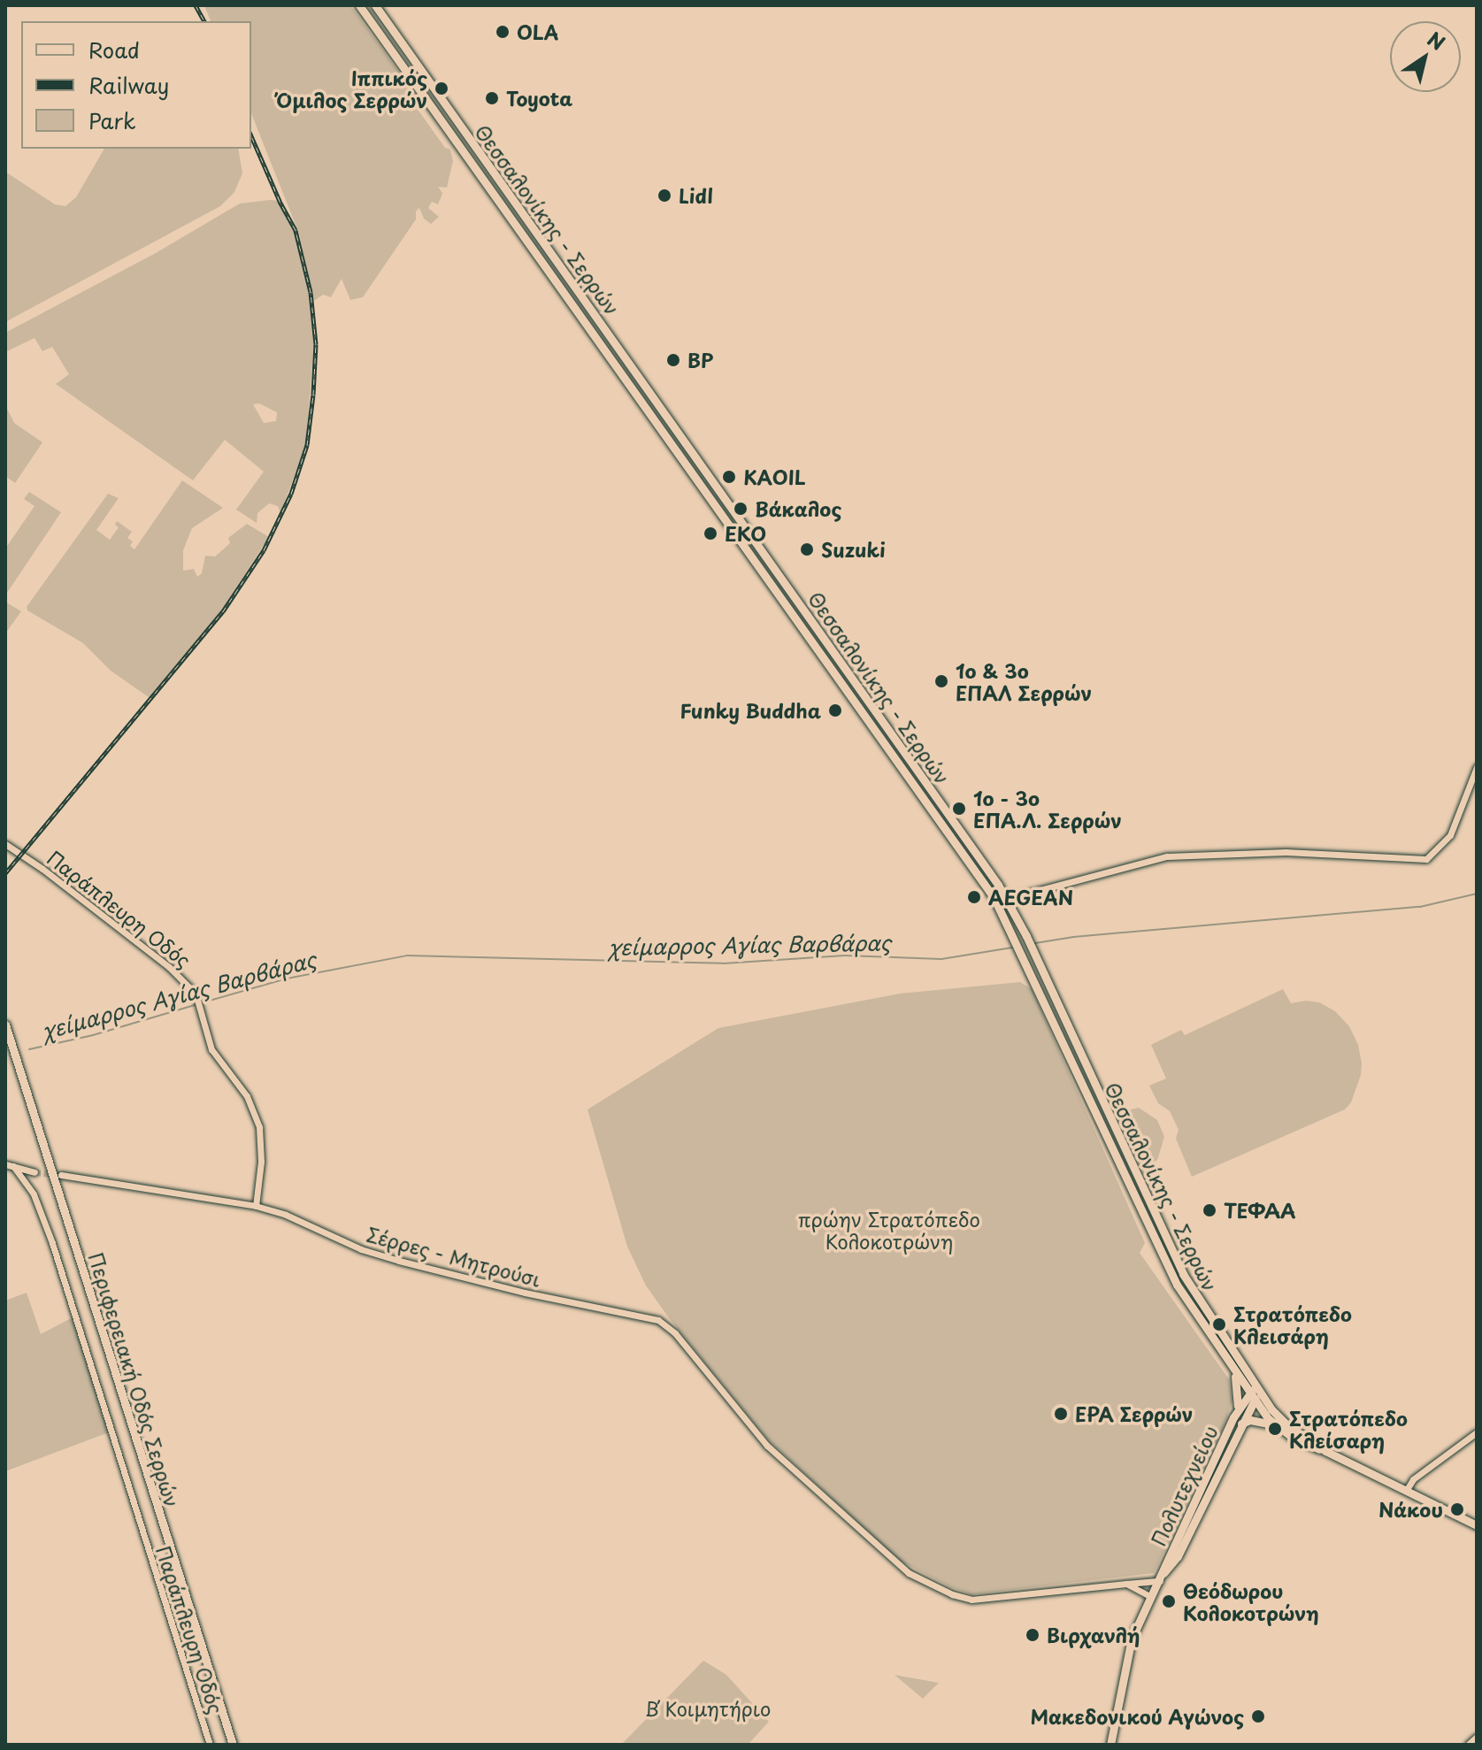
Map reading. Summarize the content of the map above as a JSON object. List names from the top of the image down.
{
  "streets": {
    "main road": ["Θεσσαλονίκης - Σερρών", "Περιφερειακή Οδός Σερρών", "Πολυτεχνείου"],
    "street": ["Παράπλευρη Οδός", "Σέρρες - Μητρούσι"]
  },
  "crossings": [
    ["Θεσσαλονίκης - Σερρών", "Πολυτεχνείου"],
    ["Παράπλευρη Οδός", "Σέρρες - Μητρούσι"],
    ["Σέρρες - Μητρούσι", "Πολυτεχνείου"]
  ],
  "water": ["χείμαρρος Αγίας Βαρβάρας"],
  "parks": ["πρώην Στρατόπεδο Κολοκοτρώνη", "Β΄ Κοιμητήριο"],
  "places": [
    "OLA",
    "Ιππικός Όμιλος Σερρών",
    "Toyota",
    "Lidl",
    "BP",
    "KAOIL",
    "Βάκαλος",
    "EKO",
    "Suzuki",
    "1ο & 3ο ΕΠΑΛ Σερρών",
    "Funky Buddha",
    "1ο - 3ο ΕΠΑ.Λ. Σερρών",
    "AEGEAN",
    "ΤΕΦΑΑ",
    "Στρατόπεδο Κλεισάρη",
    "ΕΡΑ Σερρών",
    "Στρατόπεδο Κλείσαρη",
    "Νάκου",
    "Θεόδωρου Κολοκοτρώνη",
    "Βιρχανλή",
    "Μακεδονικού Αγώνος"
  ],
  "legend": ["Road", "Railway", "Park"],
  "north": "top right"
}
